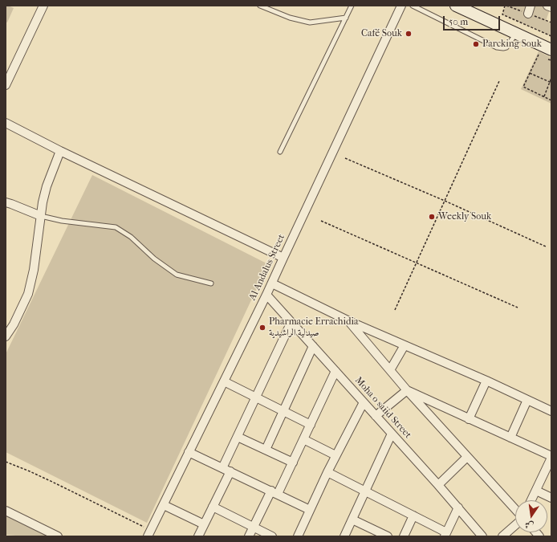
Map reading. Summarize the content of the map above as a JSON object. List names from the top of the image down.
{
  "streets": {
    "street": ["Al Andalus Street", "Moha o saiid Street"]
  },
  "crossings": [
    ["Al Andalus Street", "Moha o saiid Street"]
  ],
  "places": [
    "Café Souk",
    "Parcking Souk",
    "Weekly Souk",
    "Pharmacie Errachidia صيدلية الراشيدية"
  ],
  "scale_bar": "50 m",
  "north": "bottom"
}
